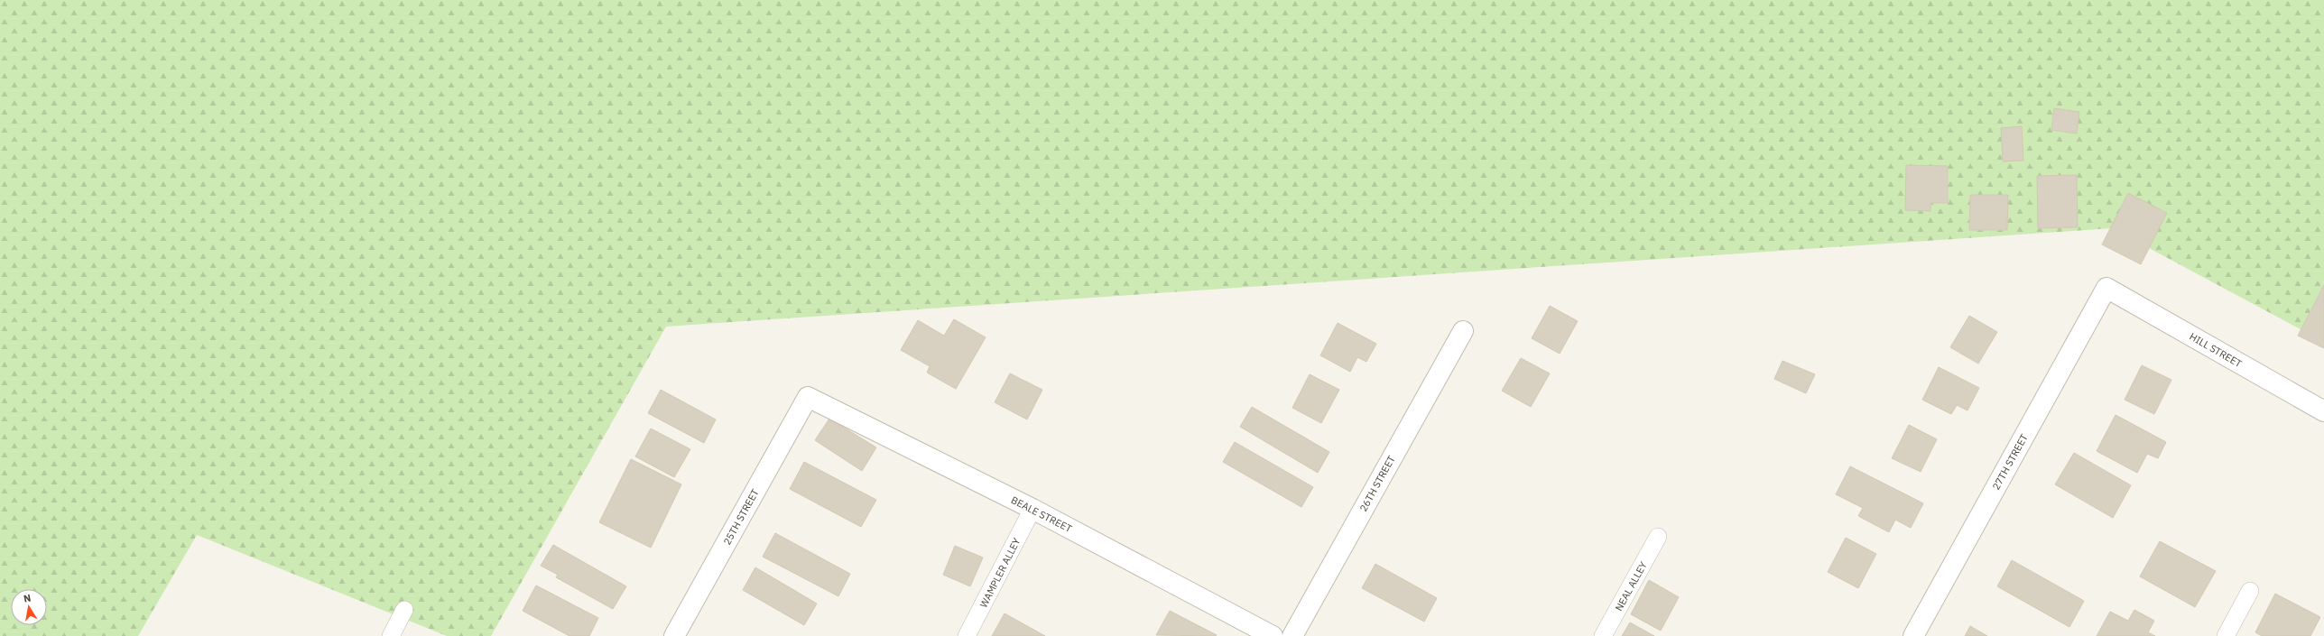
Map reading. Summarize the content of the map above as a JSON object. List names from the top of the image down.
{
  "streets": {
    "street": [
      "HILL STREET",
      "27TH STREET",
      "26TH STREET",
      "BEALE STREET",
      "25TH STREET"
    ],
    "lane": ["WAMPLER ALLEY", "NEAL ALLEY"]
  },
  "crossings": [
    ["HILL STREET", "27TH STREET"],
    ["BEALE STREET", "25TH STREET"],
    ["BEALE STREET", "WAMPLER ALLEY"]
  ],
  "north": "top"
}
